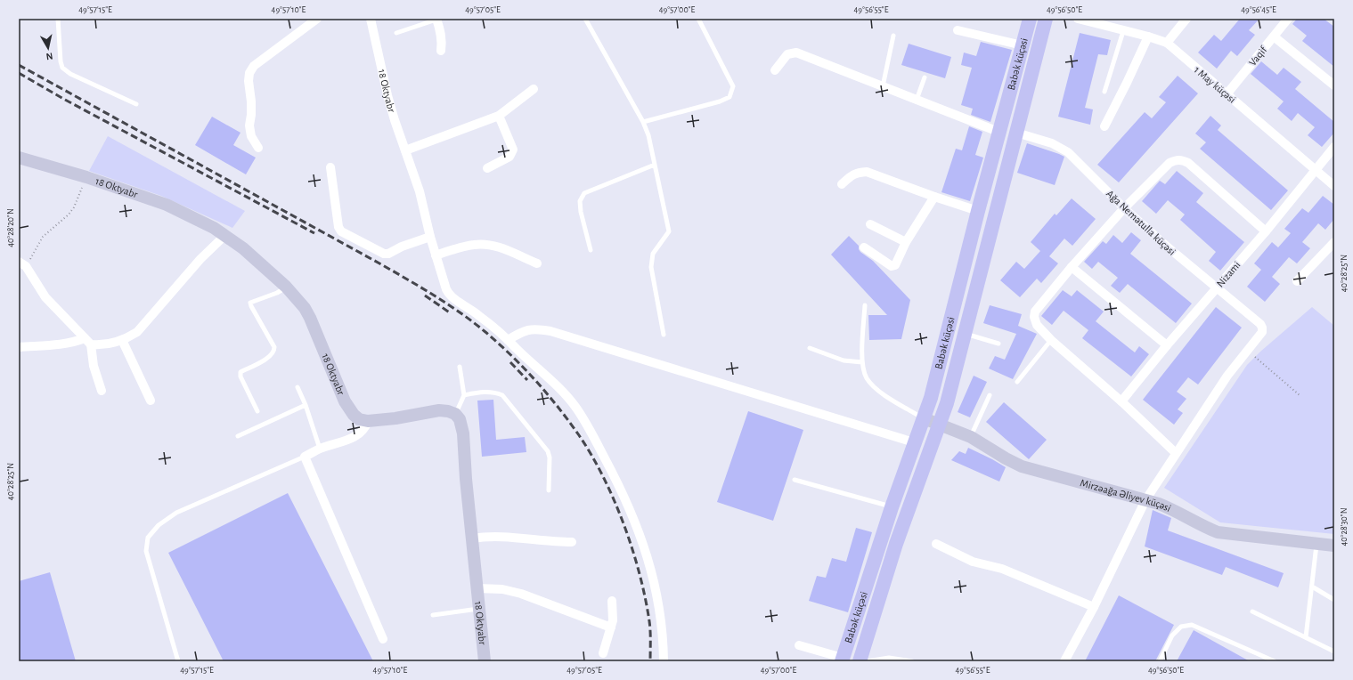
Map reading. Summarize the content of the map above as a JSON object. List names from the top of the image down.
{
  "streets": {
    "main road": ["Babək küçəsi"],
    "street": [
      "Vaqif",
      "1 May küçəsi",
      "18 Oktyabr",
      "Ağa Nemətulla küçəsi",
      "Nizami",
      "Mirzəağa Əliyev küçəsi"
    ]
  },
  "crossings": [
    ["Vaqif", "1 May küçəsi"],
    ["Babək küçəsi", "Ağa Nemətulla küçəsi"],
    ["Babək küçəsi", "Mirzəağa Əliyev küçəsi"],
    ["1 May küçəsi", "Nizami"],
    ["Ağa Nemətulla küçəsi", "Nizami"]
  ],
  "north": "bottom",
  "coordinates": [
    "49°57'15\"E",
    "49°57'10\"E",
    "49°57'05\"E",
    "49°57'00\"E",
    "49°56'55\"E",
    "49°56'50\"E",
    "49°56'45\"E",
    "40°28'20\"N",
    "40°28'25\"N",
    "40°28'30\"N"
  ]
}
